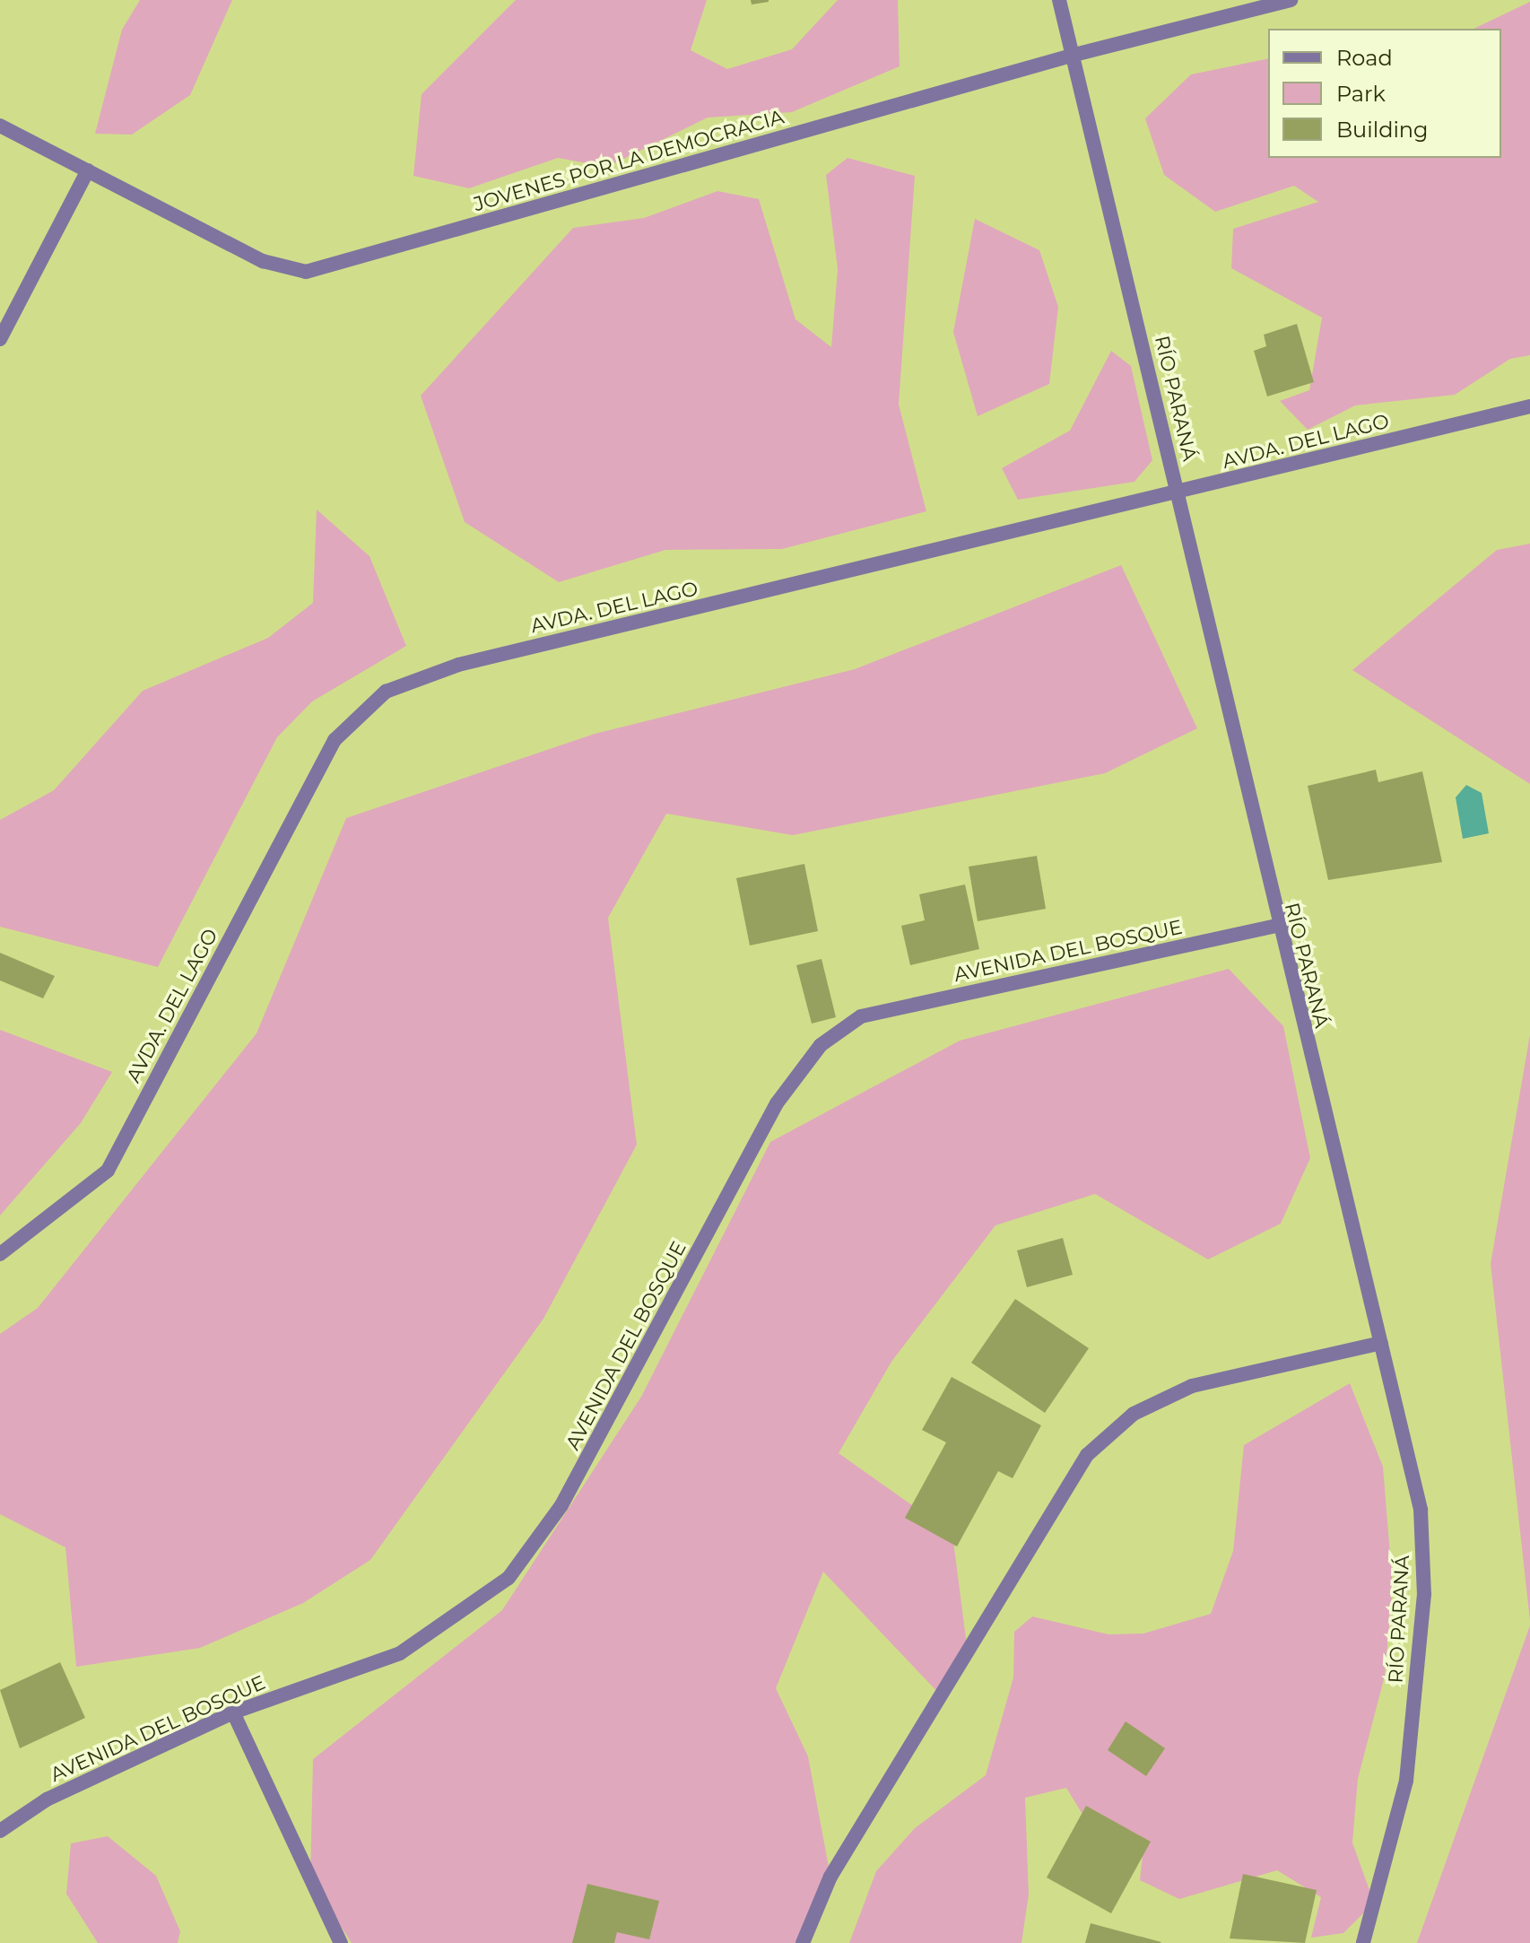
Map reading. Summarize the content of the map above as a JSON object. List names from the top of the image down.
{
  "streets": {
    "street": [
      "JOVENES POR LA DEMOCRACIA",
      "RÍO PARANÁ",
      "AVDA. DEL LAGO",
      "AVENIDA DEL BOSQUE"
    ]
  },
  "crossings": [
    ["JOVENES POR LA DEMOCRACIA", "RÍO PARANÁ"],
    ["RÍO PARANÁ", "AVDA. DEL LAGO"],
    ["RÍO PARANÁ", "AVENIDA DEL BOSQUE"]
  ],
  "legend": ["Road", "Park", "Building"]
}
